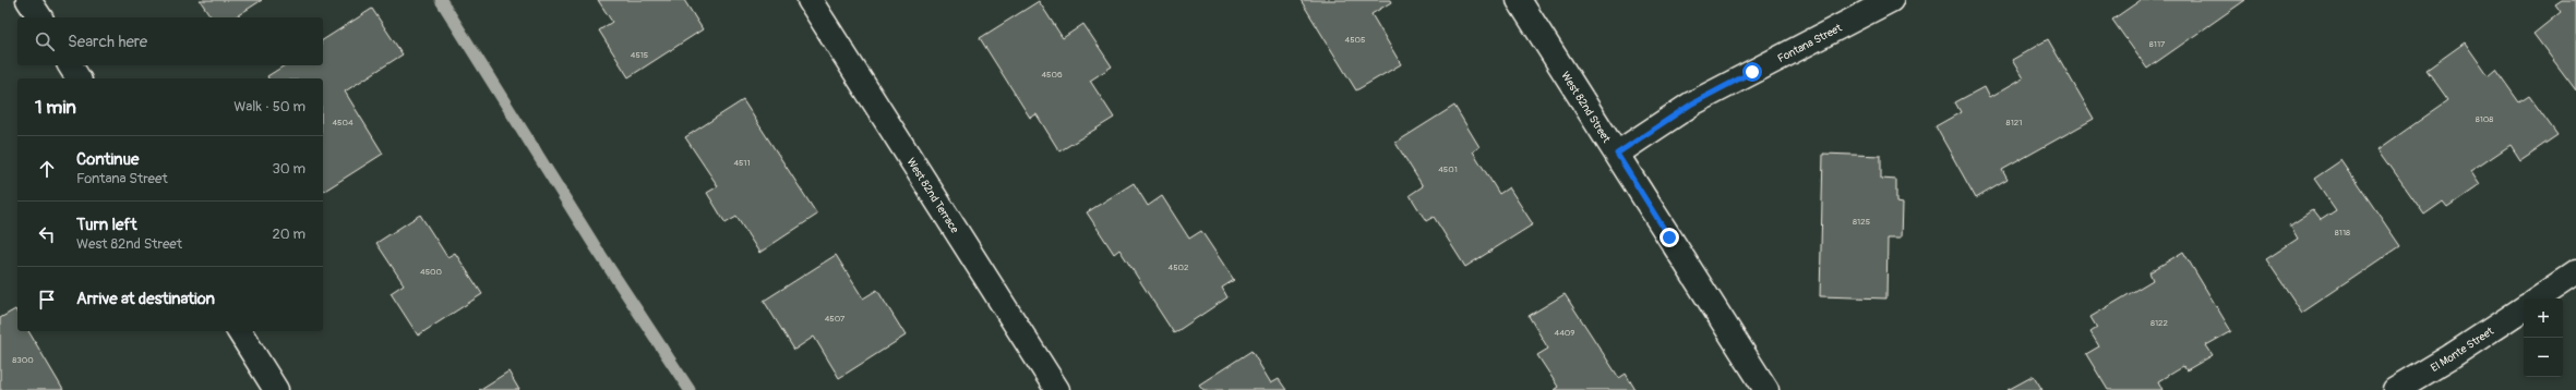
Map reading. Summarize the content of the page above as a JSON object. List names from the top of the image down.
{
  "streets": {
    "street": [
      "Fontana Street",
      "West 82nd Street",
      "West 82nd Terrace",
      "El Monte Street"
    ]
  },
  "crossings": [
    ["Fontana Street", "West 82nd Street"]
  ],
  "house_numbers": [
    "4505",
    "8117",
    "4515",
    "4506",
    "8108",
    "4504",
    "8121",
    "4511",
    "4501",
    "8125",
    "8118",
    "4502",
    "4500",
    "4507",
    "8122",
    "4409",
    "8300"
  ],
  "page": {
    "search": "Search here",
    "heading": ["1 min", "Walk · 50 m"],
    "list": [
      ["Continue", "Fontana Street", "30 m"],
      ["Turn left", "West 82nd Street", "20 m"],
      "Arrive at destination"
    ],
    "map_buttons": ["+", "−"]
  }
}
